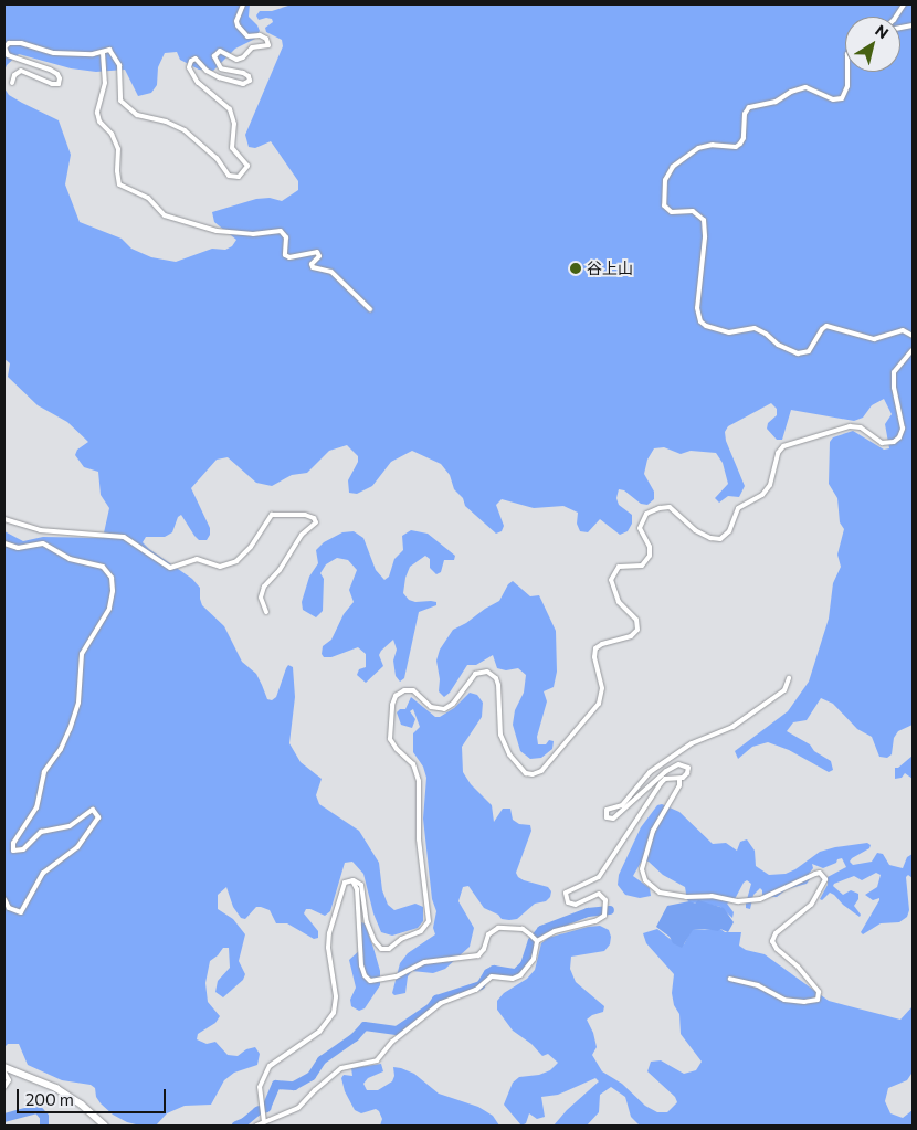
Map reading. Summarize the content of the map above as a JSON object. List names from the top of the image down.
{
  "places": ["谷上山"],
  "scale_bar": "200 m",
  "north": "top right"
}
